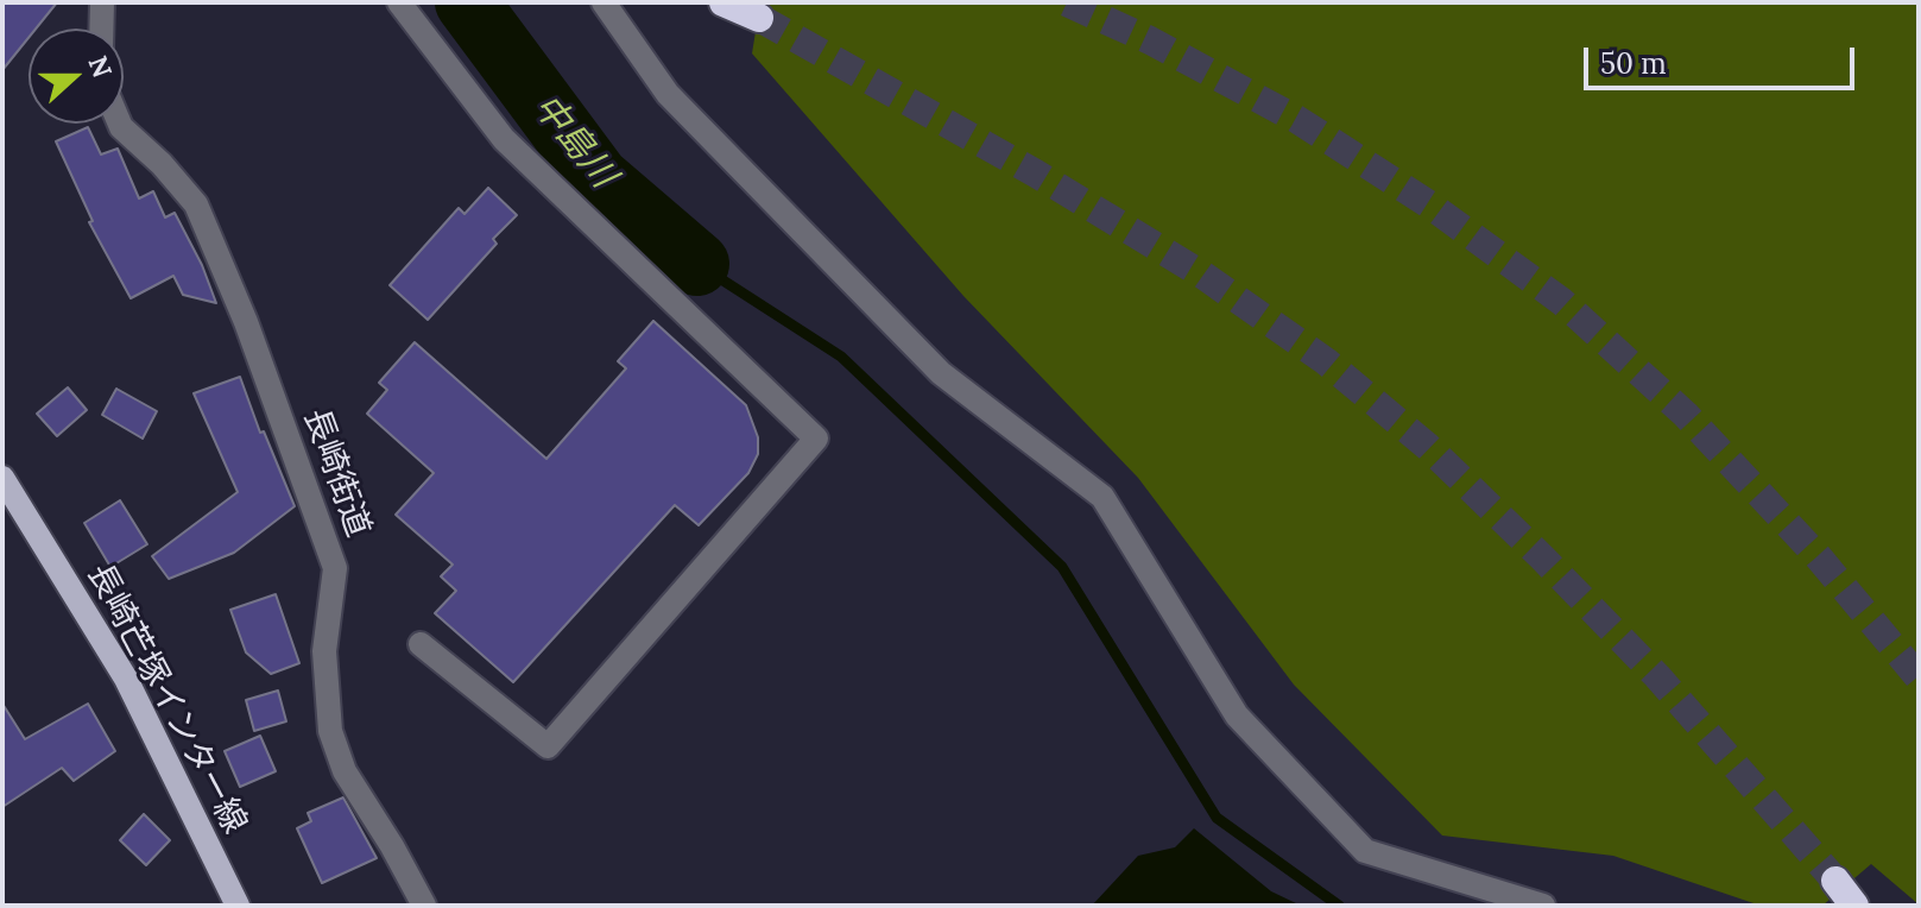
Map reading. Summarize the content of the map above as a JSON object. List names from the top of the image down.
{
  "streets": {
    "main road": ["長崎芒塚インター線"],
    "street": ["長崎街道"]
  },
  "water": ["中島川"],
  "scale_bar": "50 m",
  "north": "right"
}
